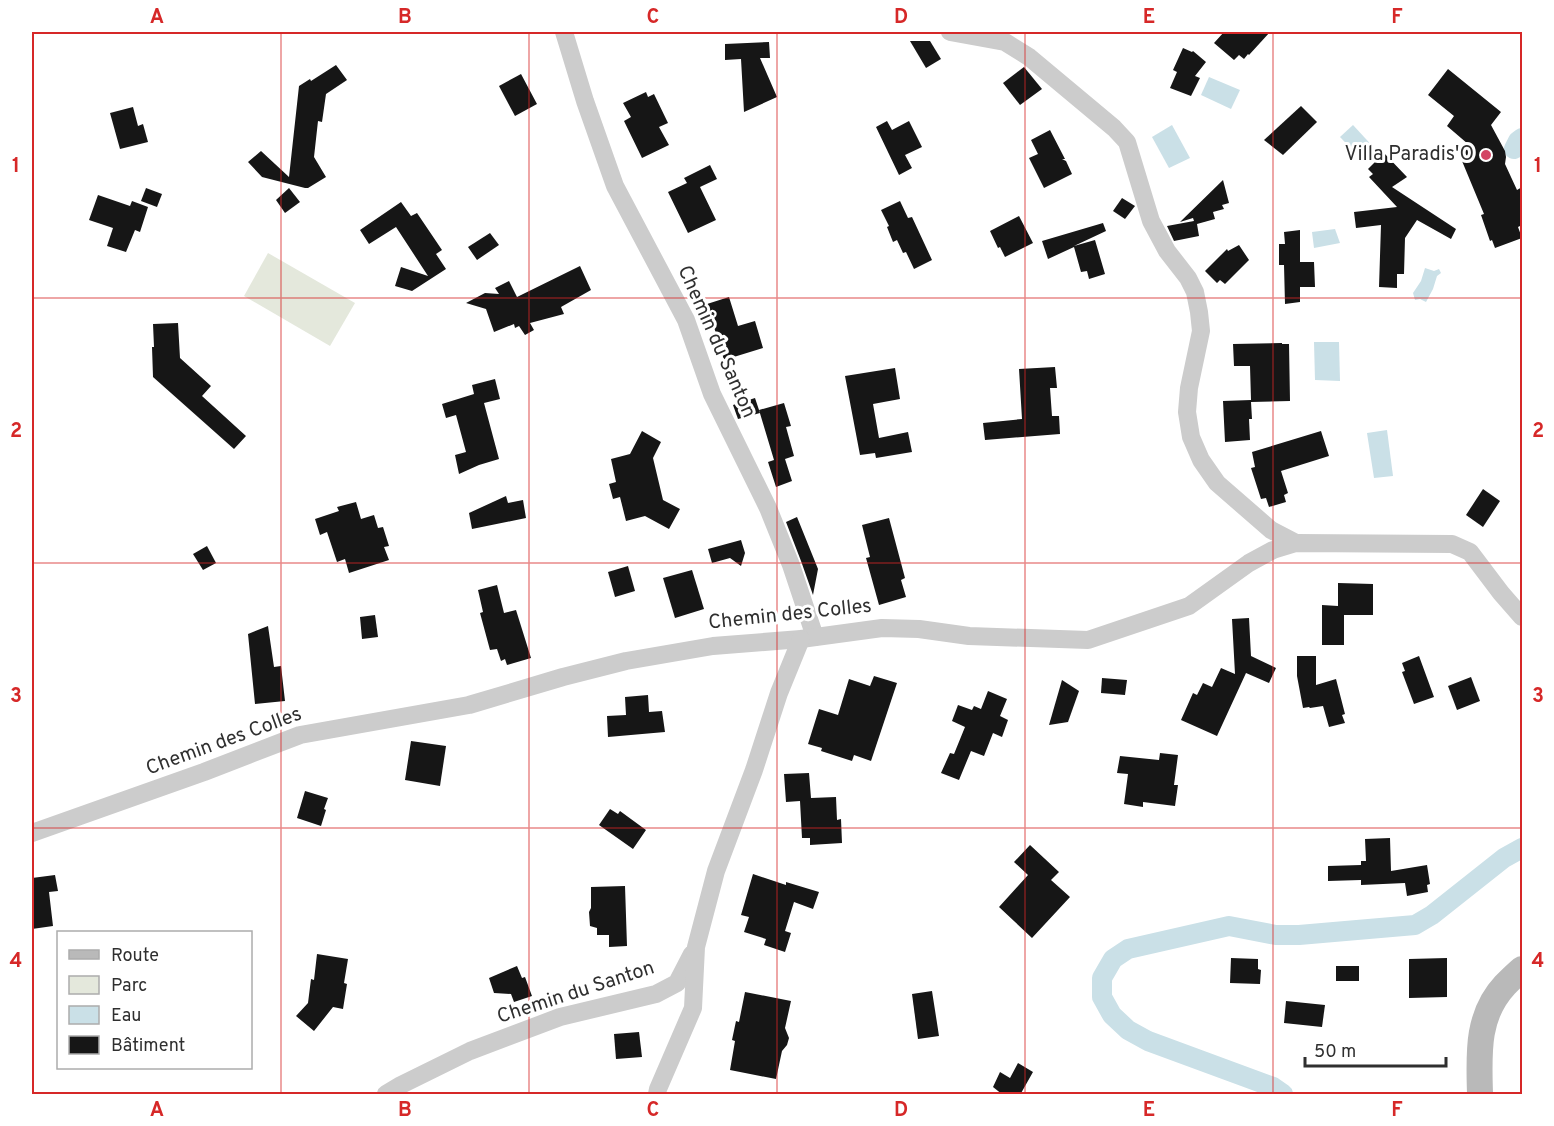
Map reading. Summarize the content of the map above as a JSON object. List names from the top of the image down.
{
  "streets": {
    "street": ["Chemin du Santon", "Chemin des Colles"]
  },
  "crossings": [
    ["Chemin du Santon", "Chemin des Colles"]
  ],
  "places": ["Villa Paradis'O"],
  "legend": [
    "Route",
    "Parc",
    "Eau",
    "Bâtiment"
  ],
  "scale_bar": "50 m",
  "grid": {
    "columns": [
      "A",
      "B",
      "C",
      "D",
      "E",
      "F"
    ],
    "rows": [
      "1",
      "2",
      "3",
      "4"
    ]
  }
}
